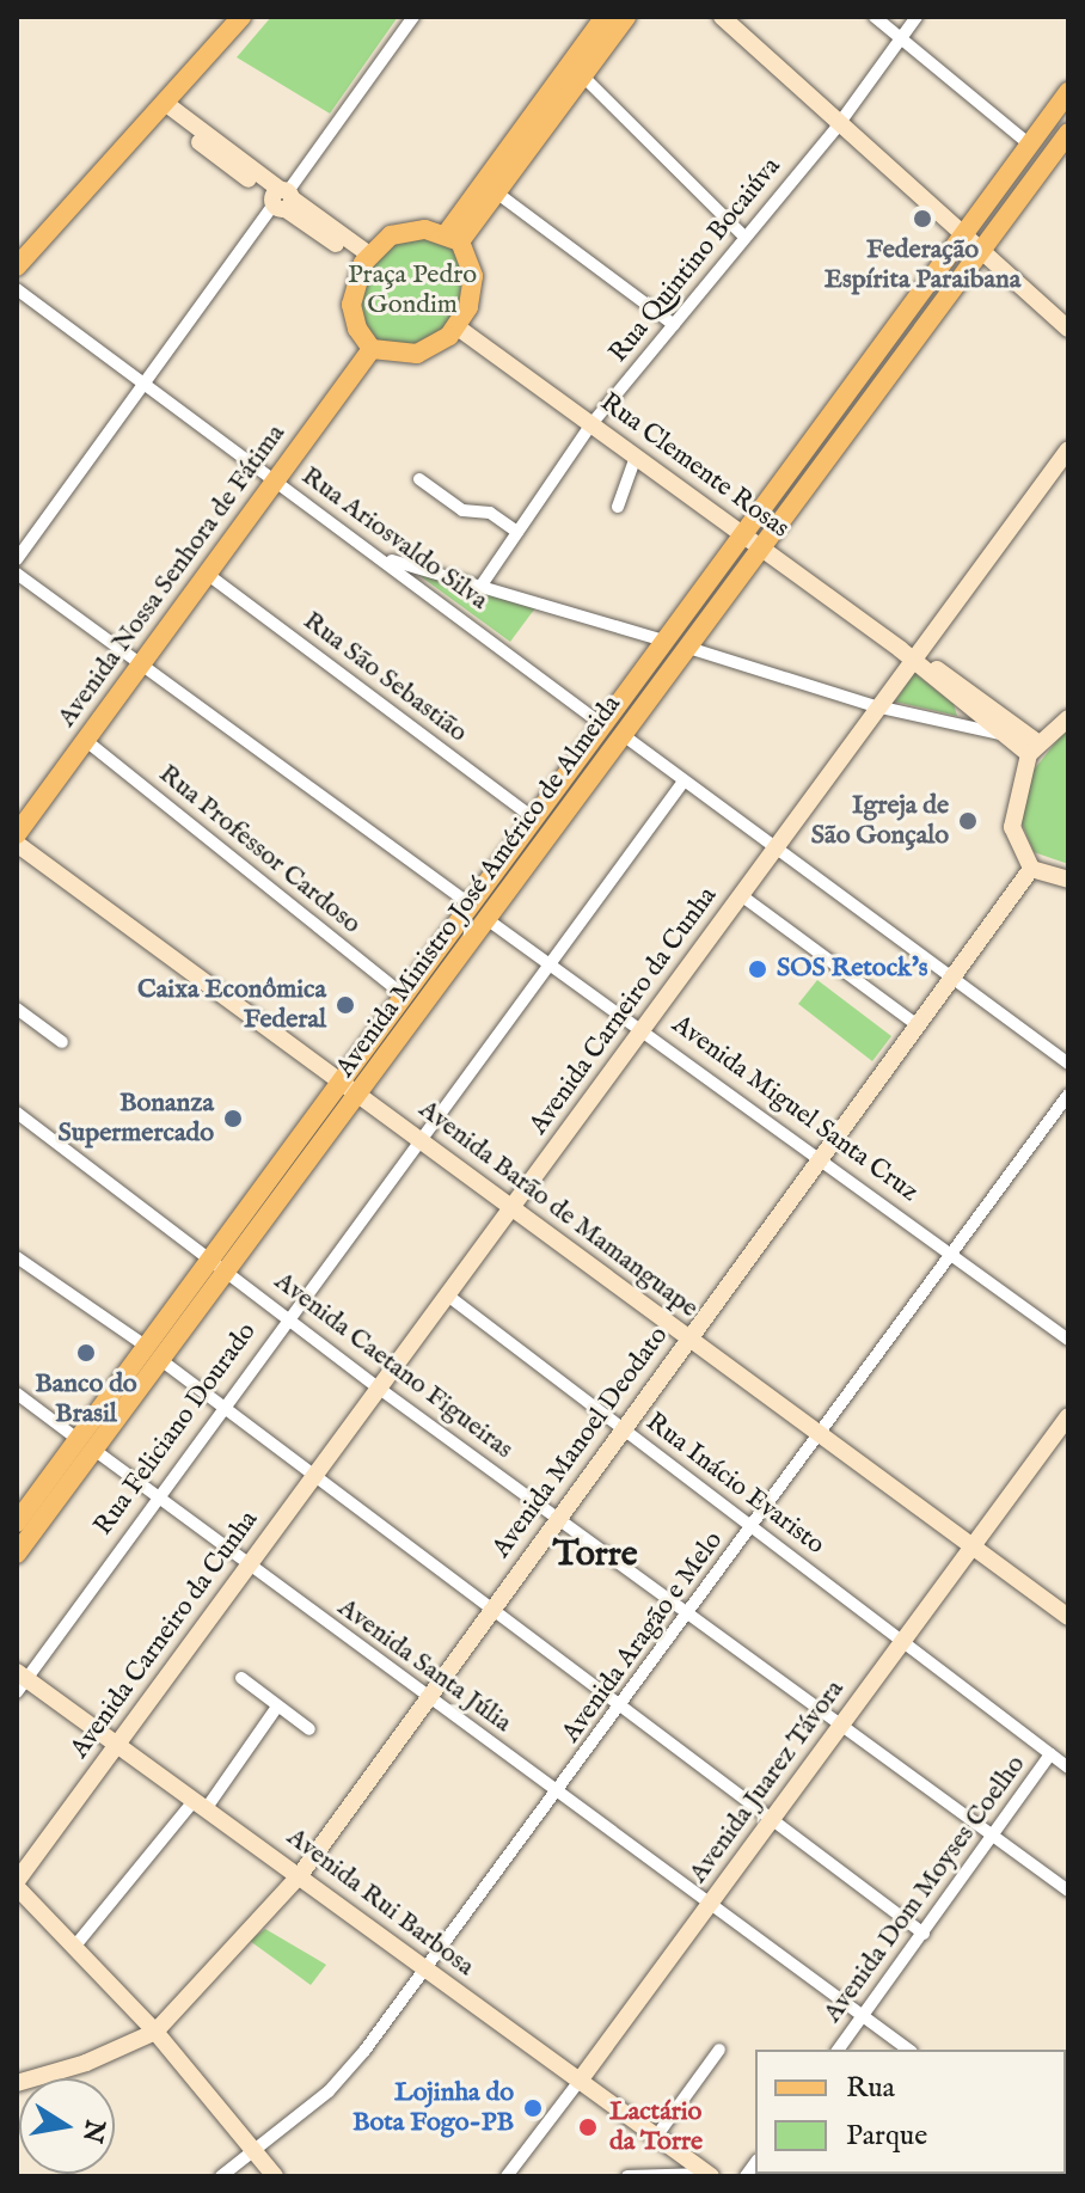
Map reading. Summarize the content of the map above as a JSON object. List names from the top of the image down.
{
  "streets": {
    "main road": ["Avenida Nossa Senhora de Fátima", "Avenida Ministro José Américo de Almeida"],
    "street": [
      "Rua Quintino Bocaiúva",
      "Rua Clemente Rosas",
      "Rua Ariosvaldo Silva",
      "Rua São Sebastião",
      "Rua Professor Cardoso",
      "Avenida Carneiro da Cunha",
      "Avenida Miguel Santa Cruz",
      "Avenida Barão de Mamanguape",
      "Avenida Caetano Figueiras",
      "Rua Feliciano Dourado",
      "Avenida Manoel Deodato",
      "Rua Inácio Evaristo",
      "Avenida Aragão e Melo",
      "Avenida Santa Júlia",
      "Avenida Juarez Távora",
      "Avenida Dom Moyses Coelho",
      "Avenida Rui Barbosa"
    ]
  },
  "crossings": [
    ["Rua Quintino Bocaiúva", "Rua Clemente Rosas"],
    ["Rua Clemente Rosas", "Avenida Nossa Senhora de Fátima"],
    ["Rua Clemente Rosas", "Avenida Ministro José Américo de Almeida"],
    ["Rua Clemente Rosas", "Avenida Carneiro da Cunha"],
    ["Rua Ariosvaldo Silva", "Avenida Nossa Senhora de Fátima"],
    ["Rua Ariosvaldo Silva", "Avenida Ministro José Américo de Almeida"],
    ["Rua Ariosvaldo Silva", "Avenida Carneiro da Cunha"],
    ["Rua Ariosvaldo Silva", "Rua Feliciano Dourado"],
    ["Rua Ariosvaldo Silva", "Avenida Manoel Deodato"],
    ["Avenida Nossa Senhora de Fátima", "Rua São Sebastião"],
    ["Avenida Nossa Senhora de Fátima", "Rua Professor Cardoso"],
    ["Rua São Sebastião", "Avenida Ministro José Américo de Almeida"],
    ["Rua Professor Cardoso", "Avenida Ministro José Américo de Almeida"],
    ["Avenida Ministro José Américo de Almeida", "Avenida Miguel Santa Cruz"],
    ["Avenida Ministro José Américo de Almeida", "Avenida Barão de Mamanguape"],
    ["Avenida Ministro José Américo de Almeida", "Avenida Caetano Figueiras"],
    ["Avenida Ministro José Américo de Almeida", "Avenida Santa Júlia"],
    ["Avenida Carneiro da Cunha", "Avenida Miguel Santa Cruz"],
    ["Avenida Carneiro da Cunha", "Avenida Barão de Mamanguape"],
    ["Avenida Carneiro da Cunha", "Avenida Caetano Figueiras"],
    ["Avenida Carneiro da Cunha", "Rua Inácio Evaristo"],
    ["Avenida Carneiro da Cunha", "Avenida Santa Júlia"],
    ["Avenida Carneiro da Cunha", "Avenida Rui Barbosa"],
    ["Avenida Miguel Santa Cruz", "Rua Feliciano Dourado"],
    ["Avenida Miguel Santa Cruz", "Avenida Manoel Deodato"],
    ["Avenida Miguel Santa Cruz", "Avenida Aragão e Melo"],
    ["Avenida Barão de Mamanguape", "Rua Feliciano Dourado"],
    ["Avenida Barão de Mamanguape", "Avenida Manoel Deodato"],
    ["Avenida Barão de Mamanguape", "Avenida Aragão e Melo"],
    ["Avenida Barão de Mamanguape", "Avenida Juarez Távora"],
    ["Avenida Caetano Figueiras", "Rua Feliciano Dourado"],
    ["Avenida Caetano Figueiras", "Avenida Manoel Deodato"],
    ["Avenida Caetano Figueiras", "Avenida Aragão e Melo"],
    ["Avenida Caetano Figueiras", "Avenida Juarez Távora"],
    ["Avenida Caetano Figueiras", "Avenida Dom Moyses Coelho"],
    ["Rua Feliciano Dourado", "Avenida Santa Júlia"],
    ["Rua Feliciano Dourado", "Avenida Rui Barbosa"],
    ["Avenida Manoel Deodato", "Rua Inácio Evaristo"],
    ["Avenida Manoel Deodato", "Avenida Santa Júlia"],
    ["Avenida Manoel Deodato", "Avenida Rui Barbosa"],
    ["Rua Inácio Evaristo", "Avenida Aragão e Melo"],
    ["Rua Inácio Evaristo", "Avenida Juarez Távora"],
    ["Rua Inácio Evaristo", "Avenida Dom Moyses Coelho"],
    ["Avenida Aragão e Melo", "Avenida Santa Júlia"],
    ["Avenida Aragão e Melo", "Avenida Rui Barbosa"],
    ["Avenida Santa Júlia", "Avenida Juarez Távora"],
    ["Avenida Santa Júlia", "Avenida Dom Moyses Coelho"],
    ["Avenida Juarez Távora", "Avenida Rui Barbosa"]
  ],
  "districts": ["Torre"],
  "parks": ["Praça Pedro Gondim"],
  "places": [
    "Federação Espírita Paraibana",
    "Igreja de São Gonçalo",
    "SOS Retock's",
    "Caixa Econômica Federal",
    "Bonanza Supermercado",
    "Banco do Brasil",
    "Lojinha do Bota Fogo-PB",
    "Lactário da Torre"
  ],
  "legend": ["Rua", "Parque"],
  "north": "right"
}
